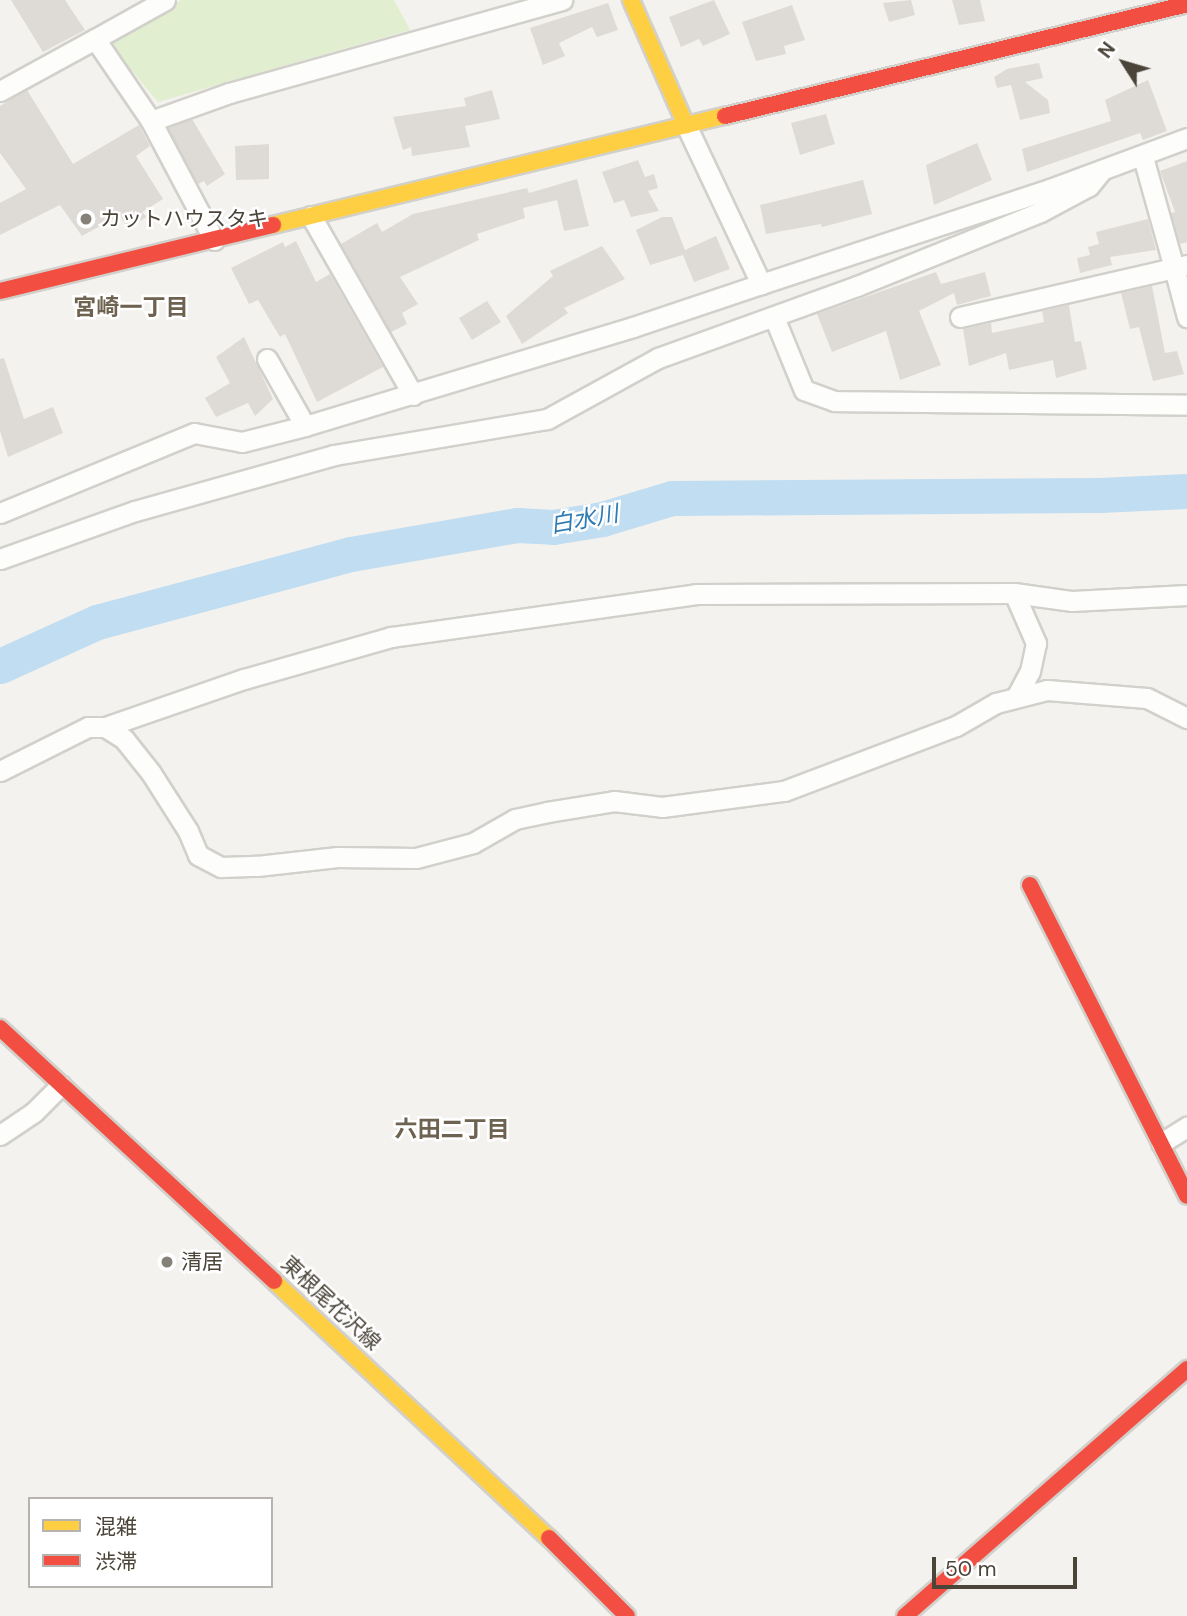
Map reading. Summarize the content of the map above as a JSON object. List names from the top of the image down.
{
  "streets": {
    "street": ["東根尾花沢線"]
  },
  "districts": ["宮崎一丁目", "六田二丁目"],
  "water": ["白水川"],
  "places": ["カットハウスタキ", "清居"],
  "legend": ["混雑", "渋滞"],
  "scale_bar": "50 m",
  "north": "top left"
}
